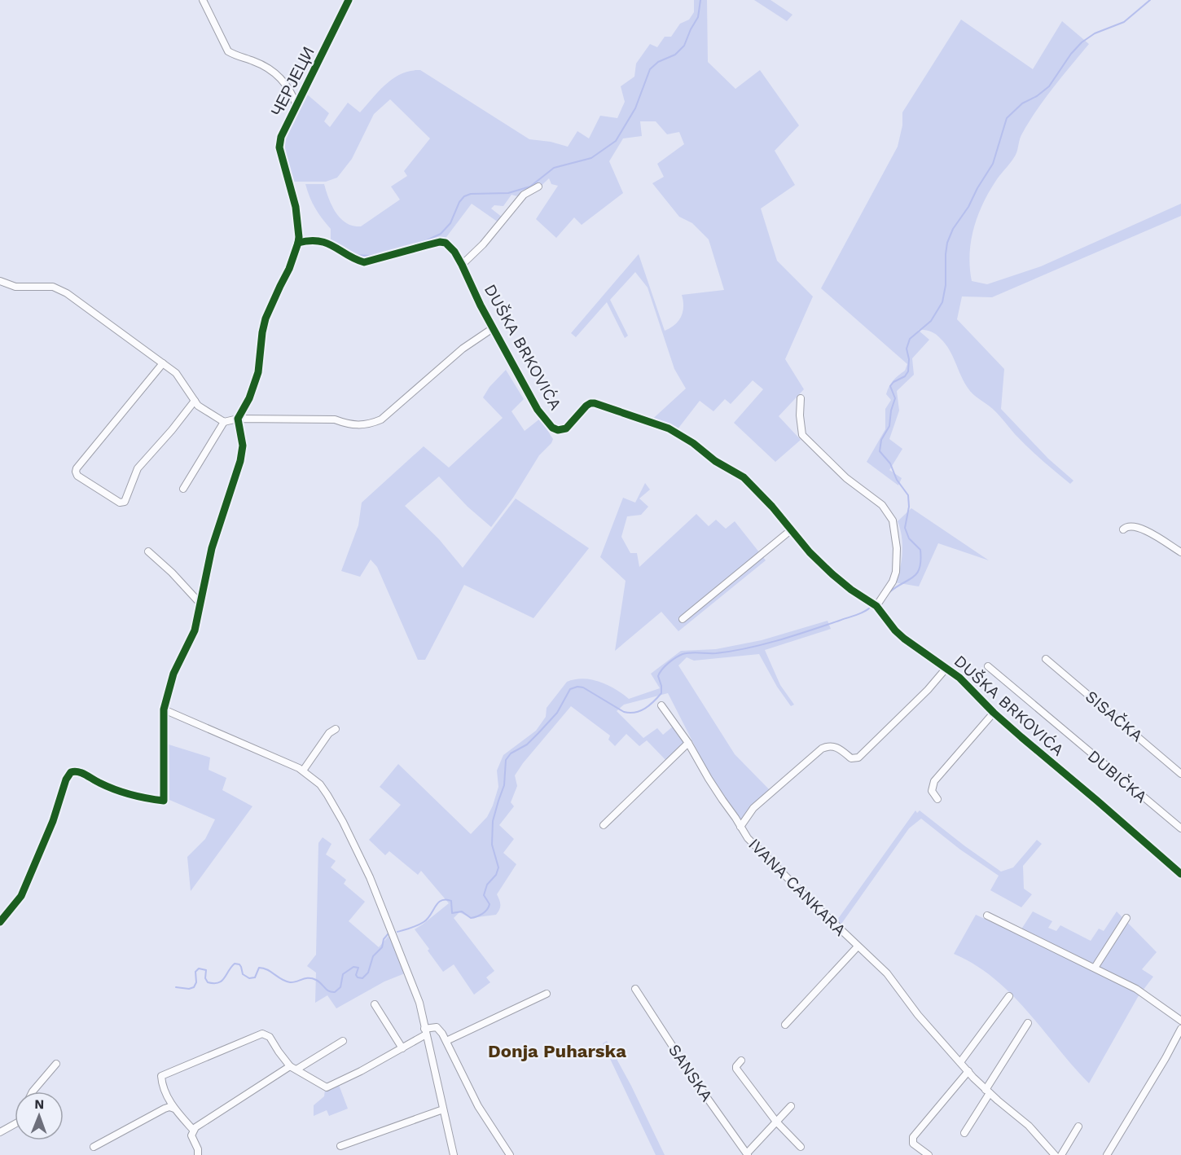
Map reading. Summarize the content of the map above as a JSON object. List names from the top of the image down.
{
  "streets": {
    "street": [
      "ЧЕРЈЕЦИ",
      "DUŠKA BRKOVIĆA",
      "SISAČKA",
      "DUBIČKA",
      "IVANA CANKARA",
      "SANSKA"
    ]
  },
  "crossings": [
    ["ЧЕРЈЕЦИ", "DUŠKA BRKOVIĆA"],
    ["DUŠKA BRKOVIĆA", "IVANA CANKARA"]
  ],
  "districts": ["Donja Puharska"],
  "north": "top"
}
